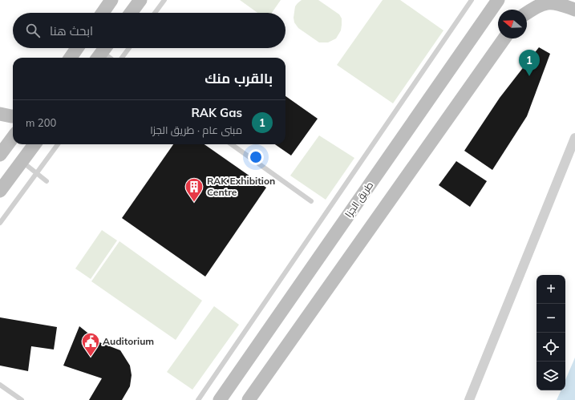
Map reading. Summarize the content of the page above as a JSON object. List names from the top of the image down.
{
  "streets": {
    "main road": ["طريق الجزا"]
  },
  "places": {
    "building": ["RAK Exhibition Centre"],
    "public building": ["Auditorium"]
  },
  "north": "left",
  "page": {
    "search": "ابحث هنا",
    "pins": "1",
    "heading": "بالقرب منك",
    "list": [
      {
        "mark": "1",
        "name": "RAK Gas",
        "note": "مبنى عام · طريق الجزا",
        "value": "200 m"
      }
    ],
    "map_buttons": ["+", "−"]
  }
}
